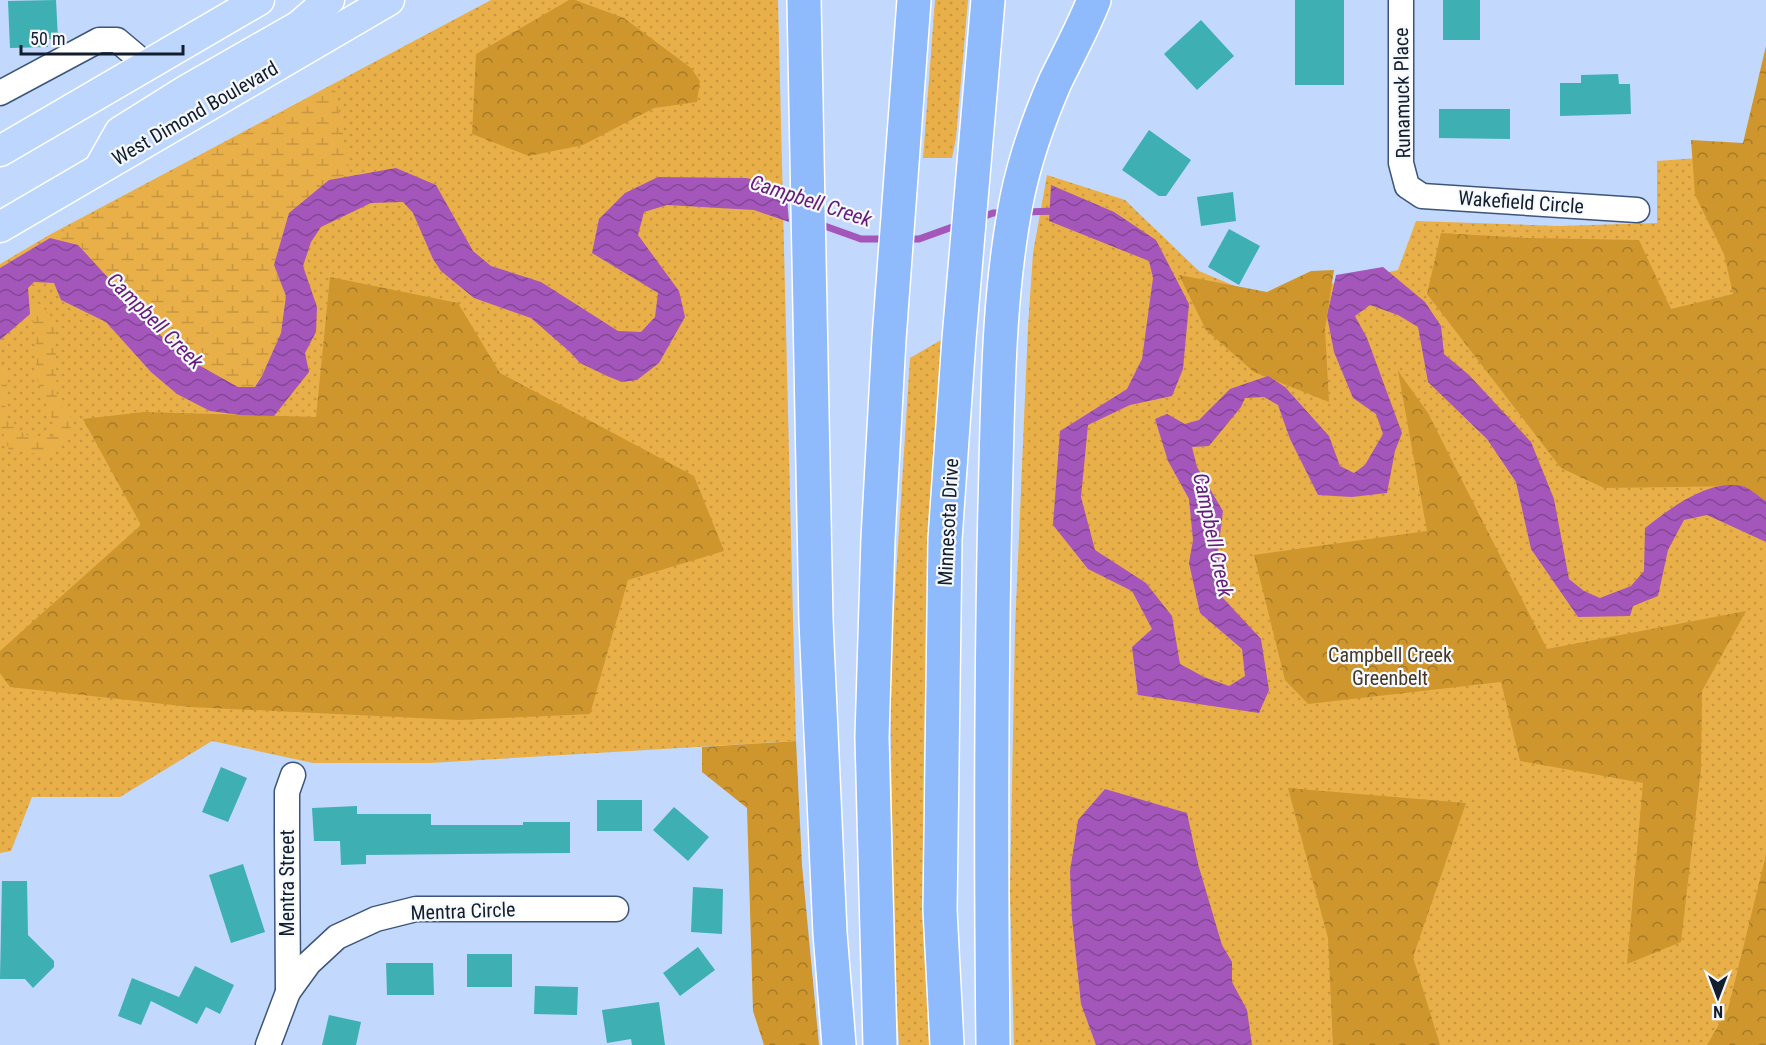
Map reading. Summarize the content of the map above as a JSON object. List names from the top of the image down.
{
  "streets": {
    "highway": ["Minnesota Drive"],
    "main road": ["West Dimond Boulevard"],
    "street": [
      "Runamuck Place",
      "Wakefield Circle",
      "Mentra Street",
      "Mentra Circle"
    ]
  },
  "crossings": [
    ["Runamuck Place", "Wakefield Circle"],
    ["Mentra Street", "Mentra Circle"]
  ],
  "water": ["Campbell Creek"],
  "parks": ["Campbell Creek Greenbelt"],
  "scale_bar": "50 m",
  "north": "bottom"
}
